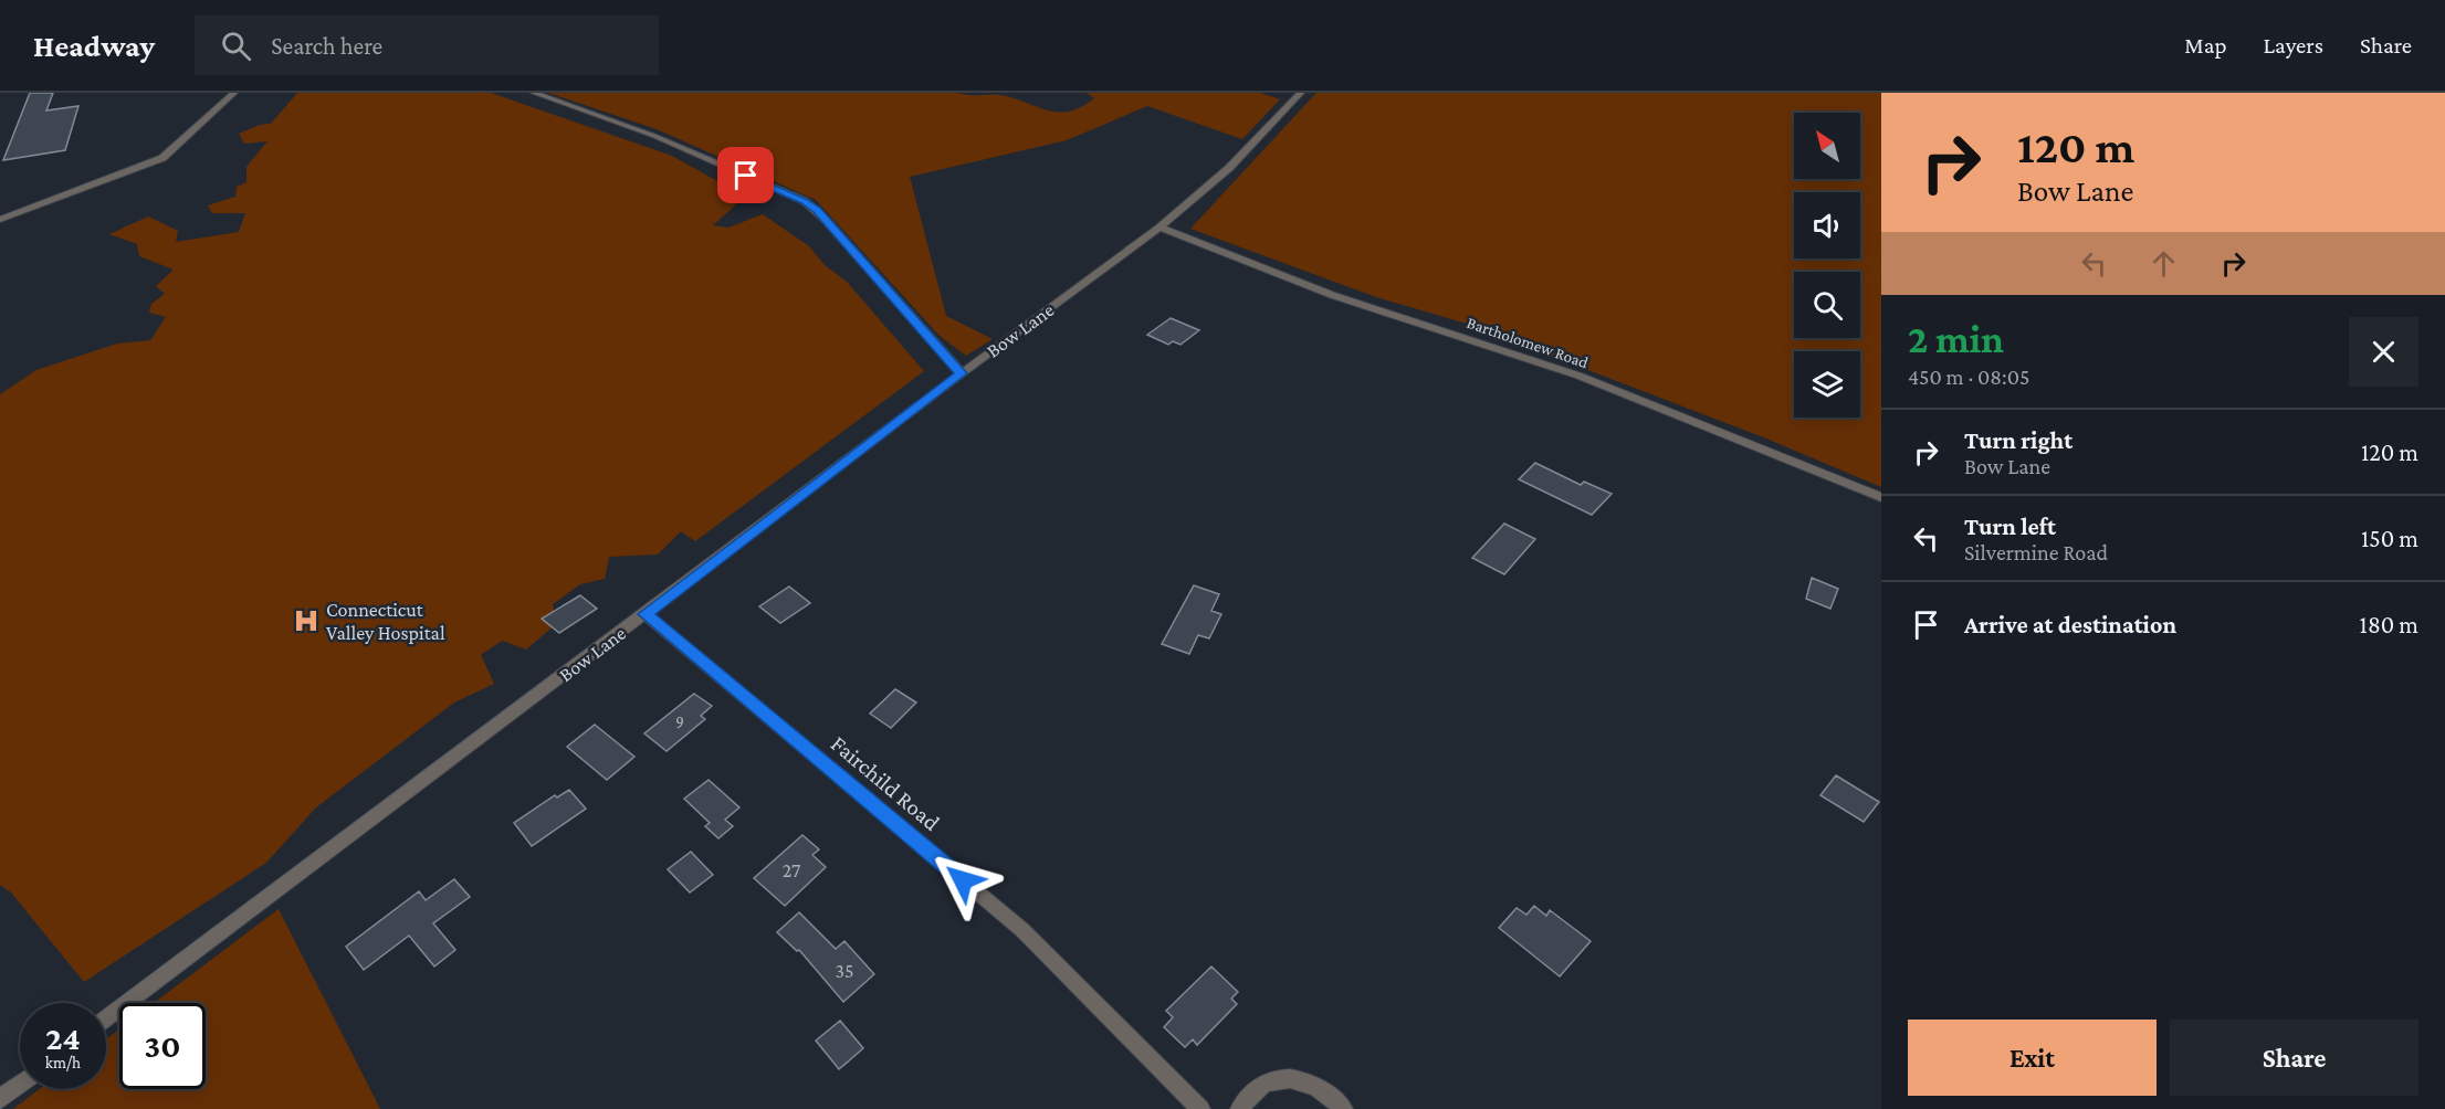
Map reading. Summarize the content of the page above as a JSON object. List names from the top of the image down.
{
  "streets": {
    "street": ["Bow Lane", "Bartholomew Road", "Fairchild Road"]
  },
  "crossings": [
    ["Bow Lane", "Bartholomew Road"],
    ["Bow Lane", "Fairchild Road"]
  ],
  "places": {
    "hospital": ["Connecticut Valley Hospital"]
  },
  "house_numbers": ["9", "27", "35"],
  "north": "top left",
  "page": {
    "header": "Headway",
    "search": "Search here",
    "nav": ["Map", "Layers", "Share"],
    "turn": ["120 m", "Bow Lane"],
    "heading": ["2 min", "450 m · 08:05"],
    "list": [
      {
        "name": "Turn right",
        "note": "Bow Lane",
        "value": "120 m"
      },
      {
        "name": "Turn left",
        "note": "Silvermine Road",
        "value": "150 m"
      },
      {
        "name": "Arrive at destination",
        "value": "180 m"
      }
    ],
    "speed": "24 km/h",
    "limit": "30",
    "buttons": ["Exit", "Share"]
  }
}
